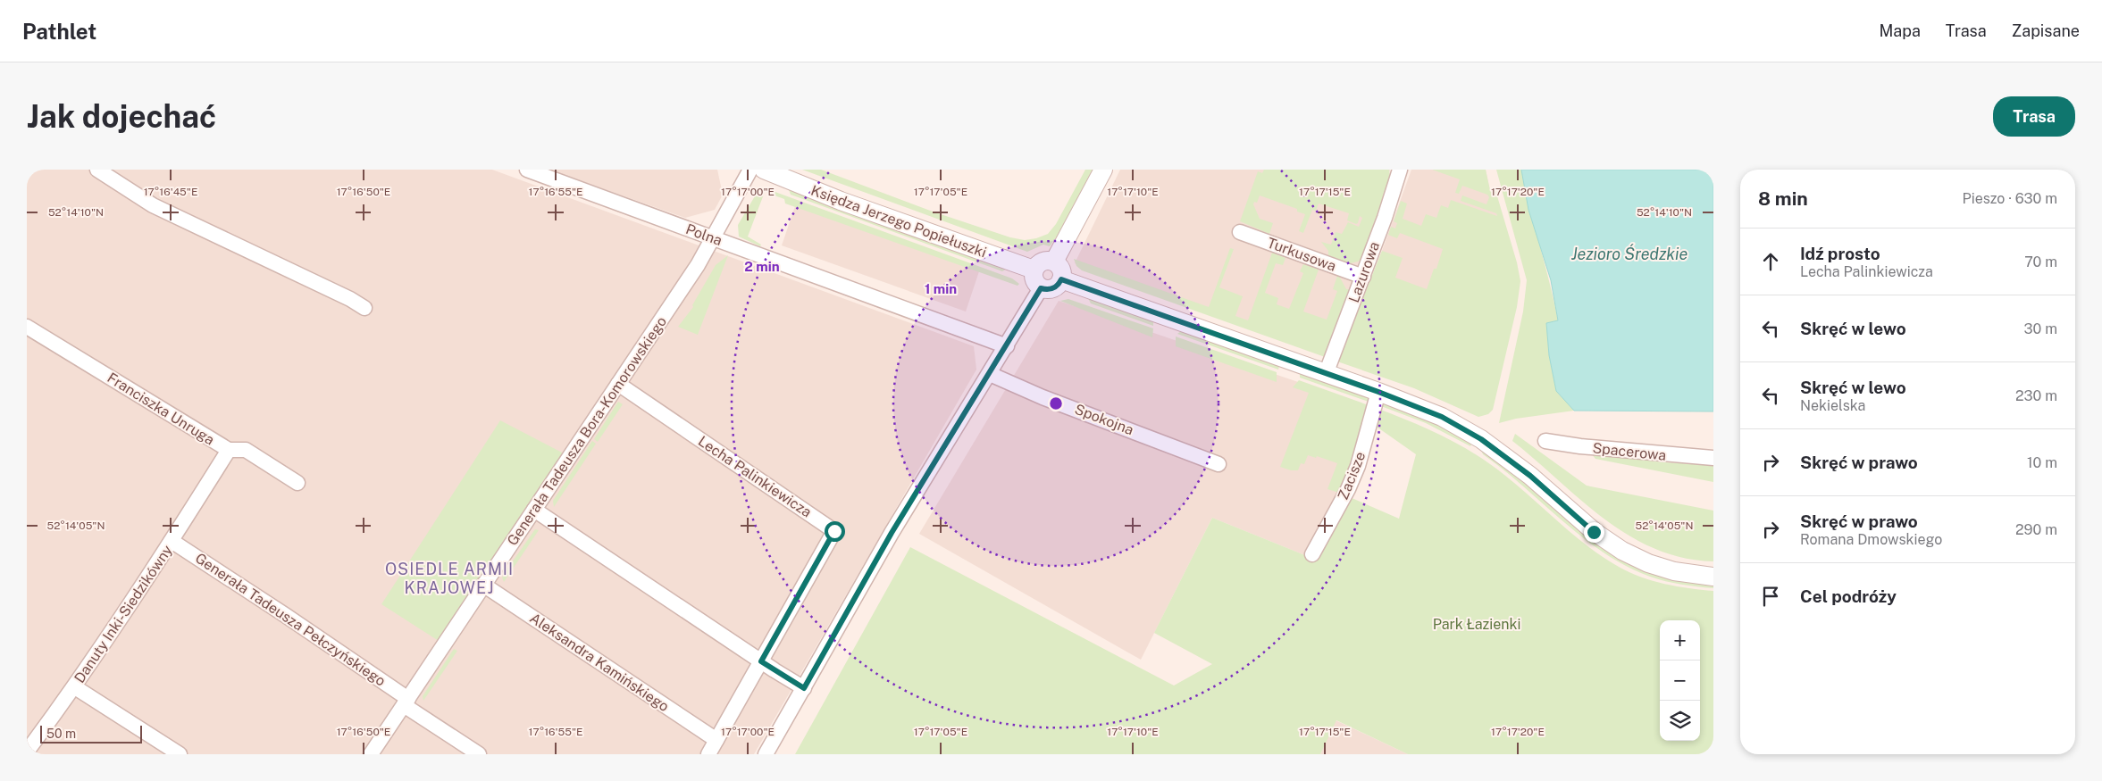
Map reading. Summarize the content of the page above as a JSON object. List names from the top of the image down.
{
  "streets": {
    "street": [
      "Księdza Jerzego Popiełuszki",
      "Polna",
      "Turkusowa",
      "Lazurowa",
      "Franciszka Unruga",
      "Spokojna",
      "Generała Tadeusza Bora-Komorowskiego",
      "Spacerowa",
      "Zacisze",
      "Lecha Palinkiewicza",
      "Danuty Inki-Siedzikówny",
      "Generała Tadeusza Pełczyńskiego",
      "Aleksandra Kamińskiego"
    ]
  },
  "crossings": [
    ["Polna", "Generała Tadeusza Bora-Komorowskiego"],
    ["Turkusowa", "Lazurowa"],
    ["Franciszka Unruga", "Danuty Inki-Siedzikówny"],
    ["Generała Tadeusza Bora-Komorowskiego", "Lecha Palinkiewicza"],
    ["Generała Tadeusza Bora-Komorowskiego", "Generała Tadeusza Pełczyńskiego"],
    ["Generała Tadeusza Bora-Komorowskiego", "Aleksandra Kamińskiego"],
    ["Lecha Palinkiewicza", "Aleksandra Kamińskiego"],
    ["Danuty Inki-Siedzikówny", "Generała Tadeusza Pełczyńskiego"]
  ],
  "districts": ["OSIEDLE ARMII KRAJOWEJ"],
  "water": ["Jezioro Średzkie"],
  "parks": ["Park Łazienki"],
  "scale_bar": "50 m",
  "page": {
    "header": "Pathlet",
    "nav": ["Mapa", "Trasa", "Zapisane"],
    "buttons": "Trasa",
    "title": "Jak dojechać",
    "heading": ["8 min", "Pieszo · 630 m"],
    "list": [
      ["Idź prosto", "Lecha Palinkiewicza", "70 m"],
      ["Skręć w lewo", "30 m"],
      ["Skręć w lewo", "Nekielska", "230 m"],
      ["Skręć w prawo", "10 m"],
      ["Skręć w prawo", "Romana Dmowskiego", "290 m"],
      "Cel podróży"
    ],
    "map_buttons": ["+", "−"],
    "scale": "50 m"
  },
  "coordinates": [
    "17°16'45\"E",
    "17°16'50\"E",
    "17°16'55\"E",
    "17°17'00\"E",
    "17°17'05\"E",
    "17°17'10\"E",
    "17°17'15\"E",
    "17°17'20\"E",
    "52°14'10\"N",
    "52°14'05\"N"
  ],
  "rings": ["2 min", "1 min"]
}
